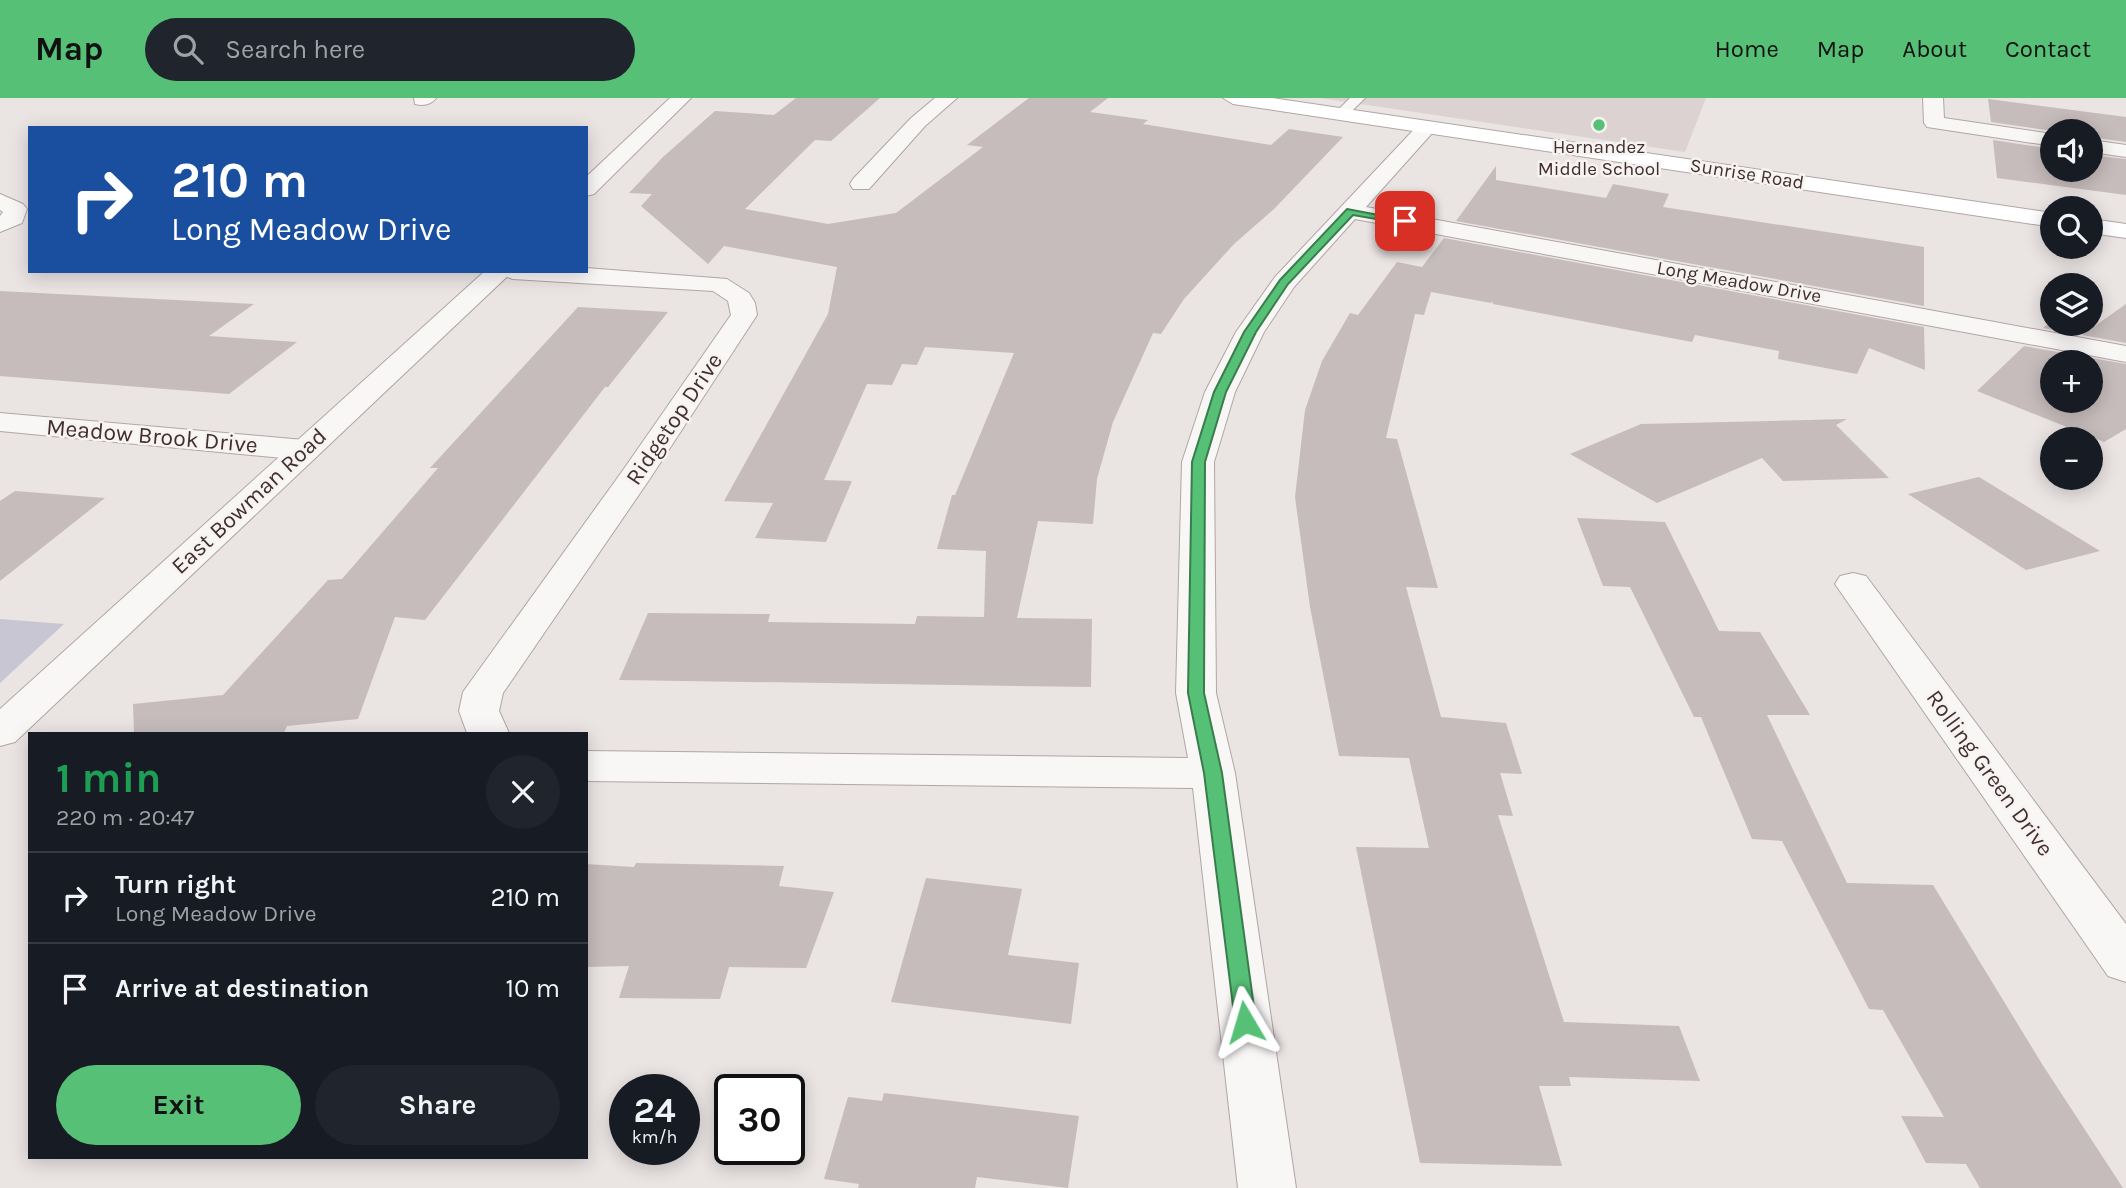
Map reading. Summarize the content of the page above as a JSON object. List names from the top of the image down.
{
  "streets": {
    "main road": ["Sunrise Road"],
    "street": [
      "Long Meadow Drive",
      "Ridgetop Drive",
      "Meadow Brook Drive",
      "East Bowman Road",
      "Rolling Green Drive"
    ]
  },
  "crossings": [
    ["Meadow Brook Drive", "East Bowman Road"]
  ],
  "places": ["Hernandez Middle School"],
  "page": {
    "header": "Map",
    "search": "Search here",
    "nav": [
      "Home",
      "Map",
      "About",
      "Contact"
    ],
    "map_buttons": ["+", "−"],
    "turn": ["210 m", "Long Meadow Drive"],
    "heading": ["1 min", "220 m · 20:47"],
    "list": [
      {
        "name": "Turn right",
        "note": "Long Meadow Drive",
        "value": "210 m"
      },
      {
        "name": "Arrive at destination",
        "value": "10 m"
      }
    ],
    "buttons": ["Exit", "Share"],
    "speed": "24 km/h",
    "limit": "30"
  }
}
